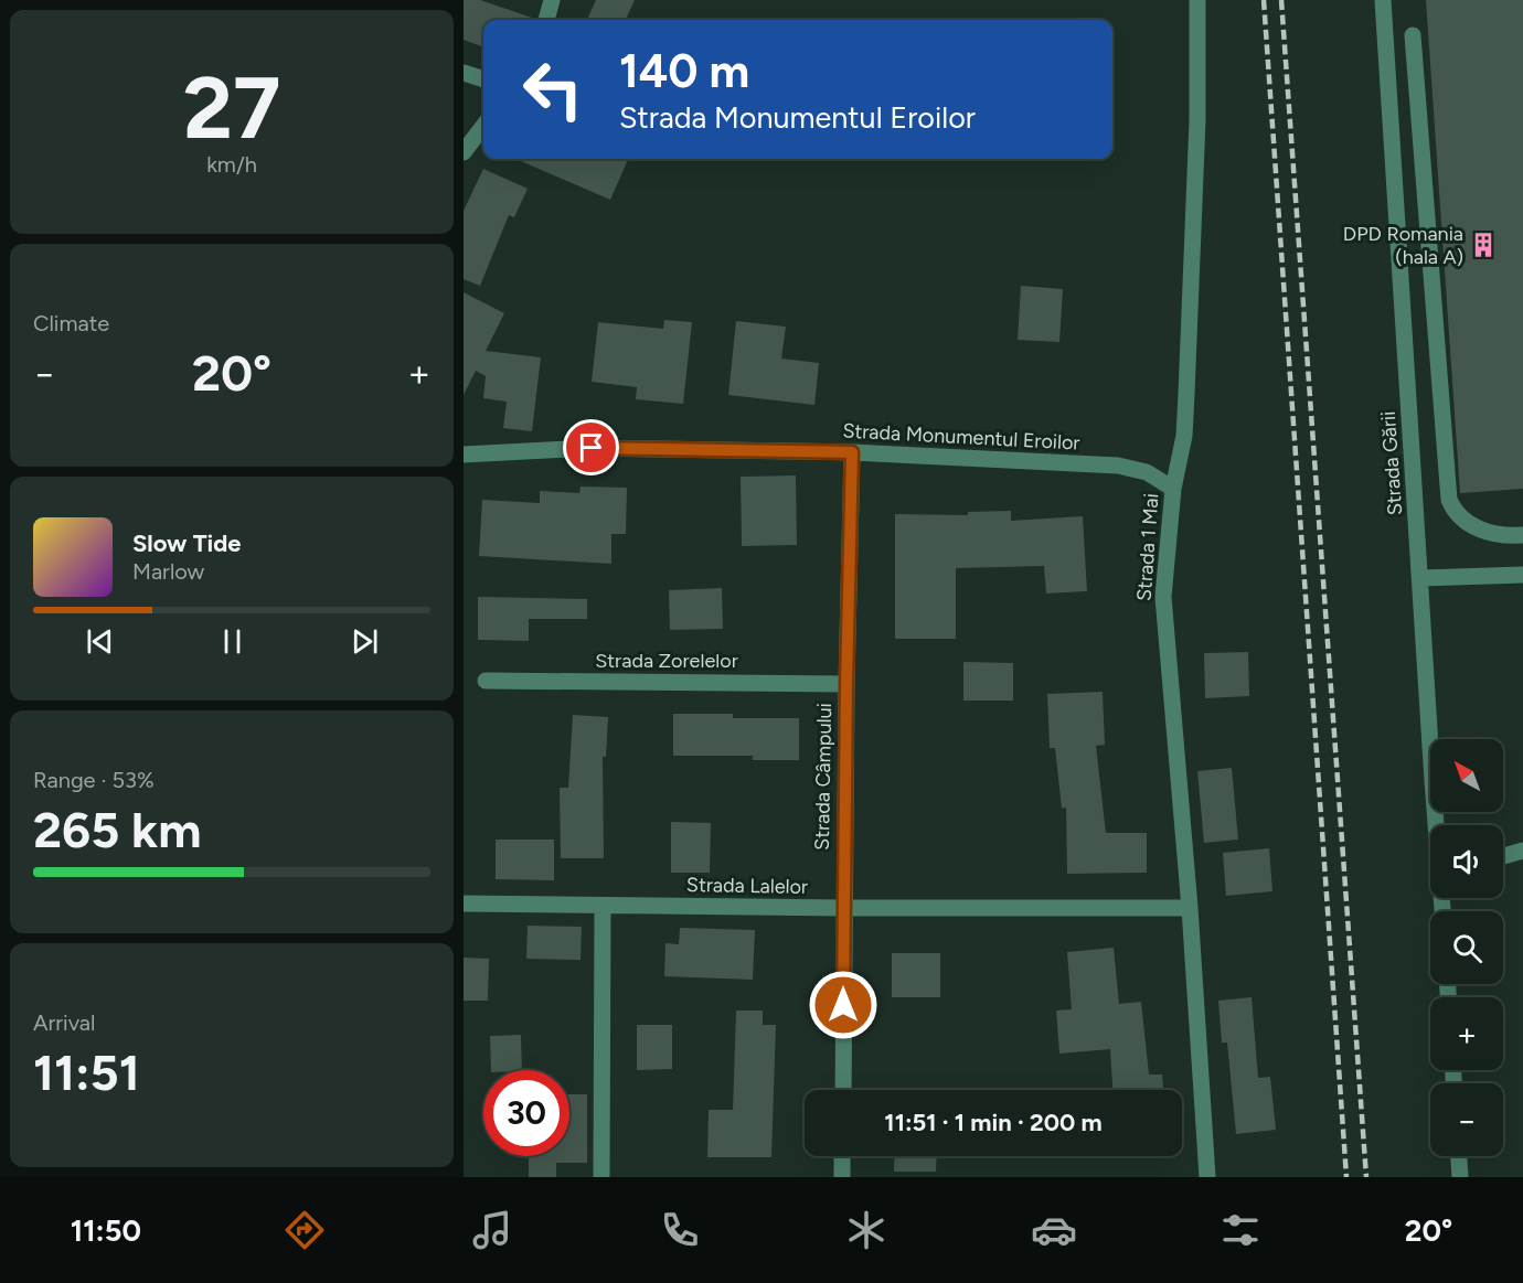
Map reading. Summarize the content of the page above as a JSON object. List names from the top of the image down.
{
  "streets": {
    "street": [
      "Strada Monumentul Eroilor",
      "Strada Gării",
      "Strada 1 Mai",
      "Strada Zorelelor",
      "Strada Câmpului",
      "Strada Lalelor"
    ]
  },
  "crossings": [
    ["Strada Monumentul Eroilor", "Strada 1 Mai"],
    ["Strada Monumentul Eroilor", "Strada Câmpului"],
    ["Strada 1 Mai", "Strada Lalelor"],
    ["Strada Zorelelor", "Strada Câmpului"],
    ["Strada Câmpului", "Strada Lalelor"]
  ],
  "places": {
    "building": ["DPD Romania (hala A)"]
  },
  "north": "top left",
  "page": {
    "tile": [
      ["27", "km/h"],
      "Climate",
      ["Range · 53%", "265 km"],
      ["Arrival", "11:51"]
    ],
    "turn": ["140 m", "Strada Monumentul Eroilor"],
    "heat": ["−", "20°", "+"],
    "song": ["Slow Tide", "Marlow"],
    "map_buttons": ["+", "−"],
    "limit": "30",
    "trip": "11:51 · 1 min · 200 m",
    "tabs": ["11:50", "20°"]
  }
}
